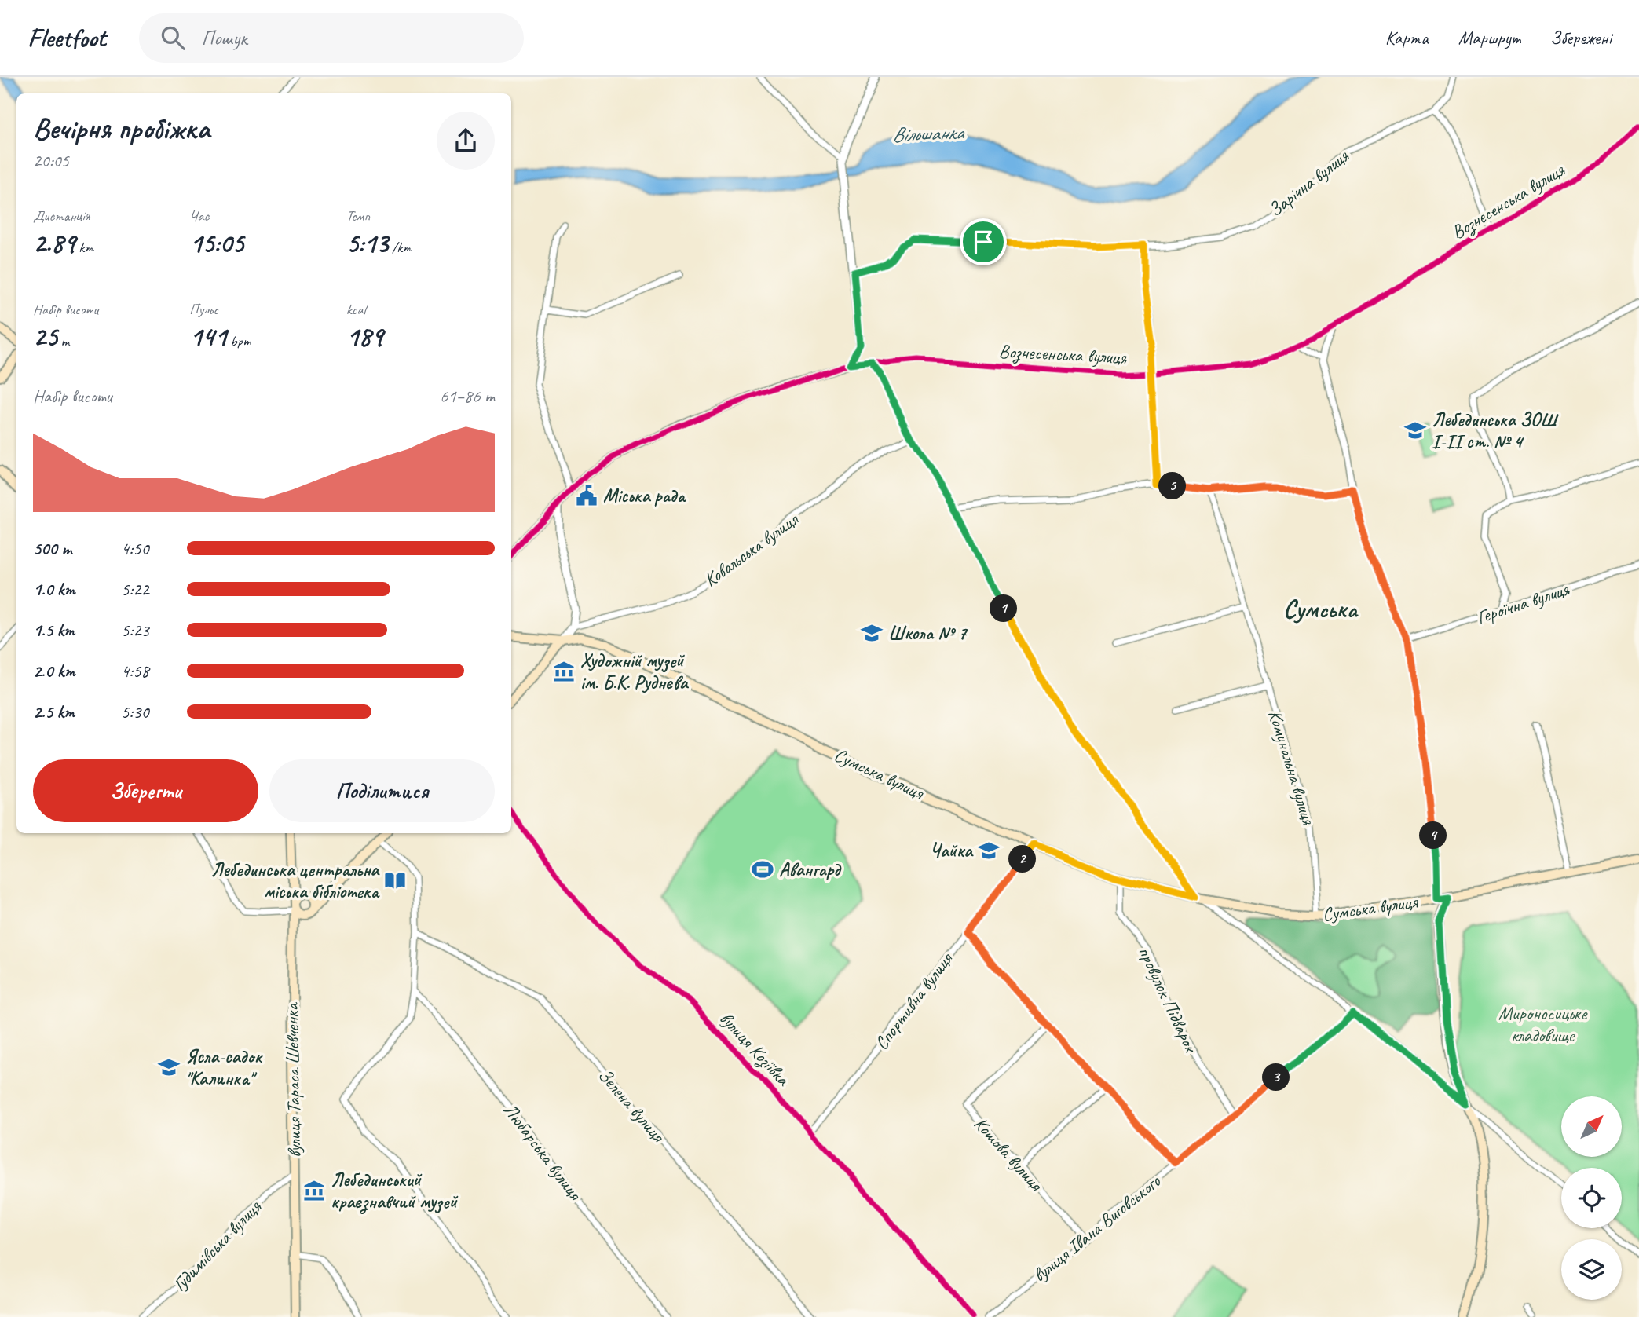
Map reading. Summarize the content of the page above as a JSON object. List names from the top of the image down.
{
  "streets": {
    "main road": ["Сумська вулиця", "вулиця Тараса Шевченка"],
    "street": [
      "Зарічна вулиця",
      "Вознесенська вулиця",
      "Ковальська вулиця",
      "Героїчна вулиця",
      "Комунальна вулиця",
      "провулок Підварок",
      "Спортивна вулиця",
      "вулиця Козіївка",
      "Зелена вулиця",
      "Любарська вулиця",
      "Кошова вулиця",
      "вулиця Івана Виговського",
      "Гудимівська вулиця"
    ]
  },
  "crossings": [
    ["Комунальна вулиця", "Сумська вулиця"],
    ["Сумська вулиця", "провулок Підварок"],
    ["Сумська вулиця", "Спортивна вулиця"],
    ["Сумська вулиця", "вулиця Івана Виговського"],
    ["провулок Підварок", "вулиця Івана Виговського"],
    ["Спортивна вулиця", "вулиця Козіївка"],
    ["вулиця Тараса Шевченка", "Гудимівська вулиця"],
    ["Кошова вулиця", "вулиця Івана Виговського"]
  ],
  "districts": ["Сумська"],
  "water": ["Вільшанка"],
  "parks": ["Мироносицьке кладовище"],
  "places": {
    "school or university": [
      "Лебединська ЗОШ І-ІІ ст. № 4",
      "Школа № 7",
      "Чайка",
      "Ясла-садок \"Калинка\""
    ],
    "public building": ["Міська рада"],
    "museum": ["Художній музей ім. Б.К. Руднєва", "Лебединський краєзнавчий музей"],
    "sports": ["Авангард"],
    "library": ["Лебединська центральна міська бібліотека"]
  },
  "north": "top right",
  "page": {
    "header": "Fleetfoot",
    "search": "Пошук",
    "nav": ["Карта", "Маршрут", "Збережені"],
    "heading": ["Вечірня пробіжка", "20:05"],
    "stats": [
      ["Дистанція", "2.89 km"],
      ["Час", "15:05"],
      ["Темп", "5:13 /km"],
      ["Набір висоти", "25 m"],
      ["Пульс", "141 bpm"],
      ["kcal", "189"]
    ],
    "chart": ["Набір висоти", "61–86 m"],
    "pins": [
      "5",
      "1",
      "4",
      "2",
      "3"
    ],
    "list": [
      {
        "name": "500 m",
        "note": "4:50"
      },
      {
        "name": "1.0 km",
        "note": "5:22"
      },
      {
        "name": "1.5 km",
        "note": "5:23"
      },
      {
        "name": "2.0 km",
        "note": "4:58"
      },
      {
        "name": "2.5 km",
        "note": "5:30"
      }
    ],
    "buttons": ["Зберегти", "Поділитися"]
  }
}
